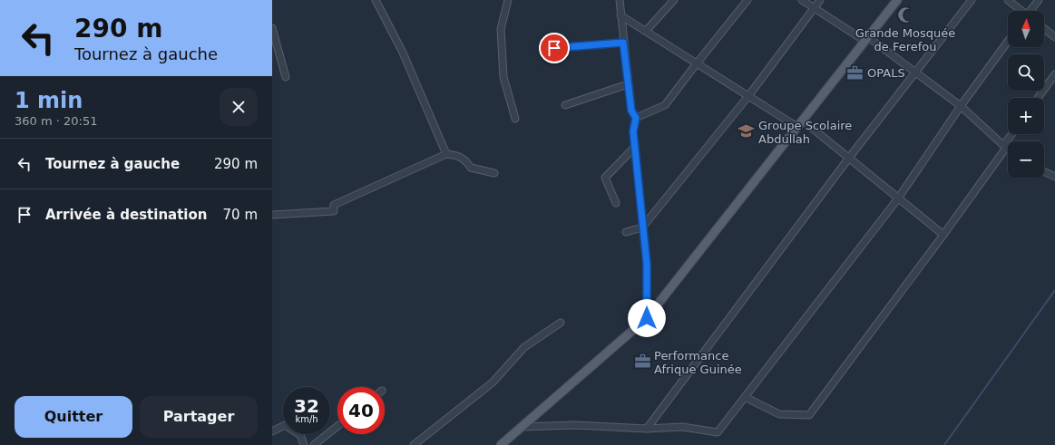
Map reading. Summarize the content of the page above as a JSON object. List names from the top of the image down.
{
  "places": {
    "mosque": ["Grande Mosquée de Ferefou"],
    "office": ["OPALS", "Performance Afrique Guinée"],
    "school or university": ["Groupe Scolaire Abdullah"]
  },
  "north": "top",
  "page": {
    "turn": ["290 m", "Tournez à gauche"],
    "map_buttons": ["+", "−"],
    "heading": ["1 min", "360 m · 20:51"],
    "list": [
      {
        "name": "Tournez à gauche",
        "value": "290 m"
      },
      {
        "name": "Arrivée à destination",
        "value": "70 m"
      }
    ],
    "speed": "32 km/h",
    "limit": "40",
    "buttons": ["Quitter", "Partager"]
  }
}
